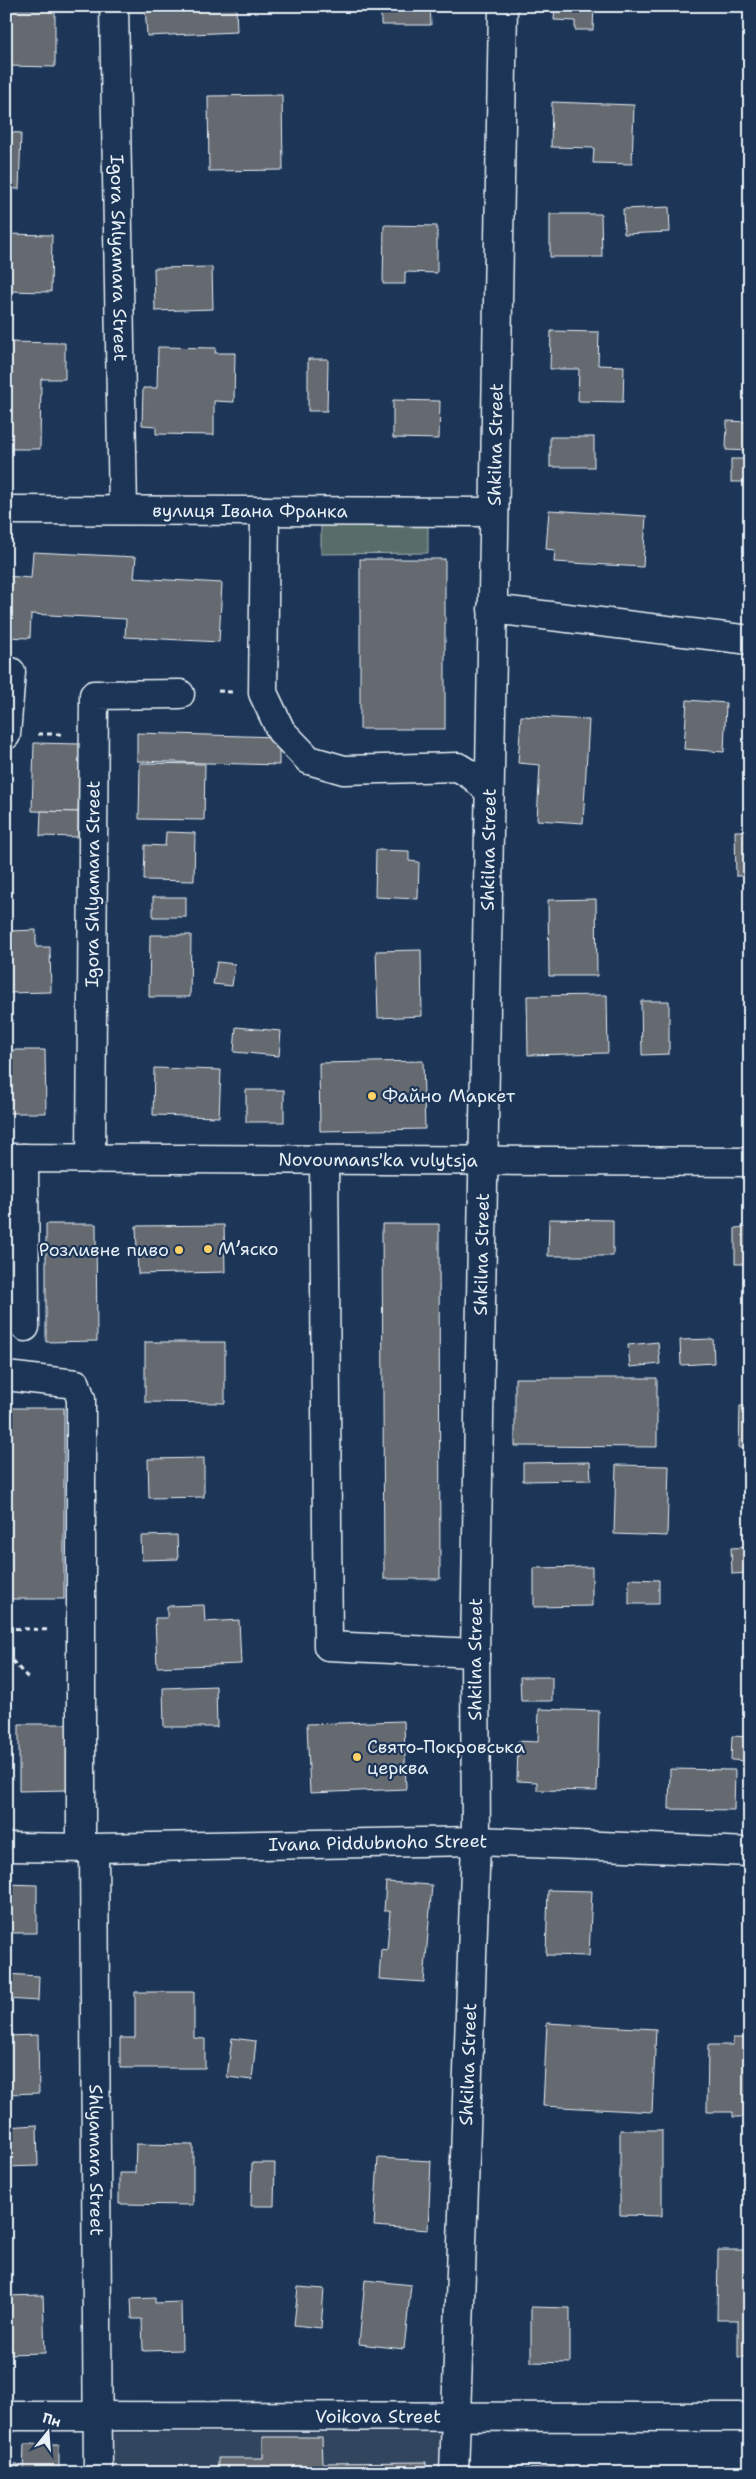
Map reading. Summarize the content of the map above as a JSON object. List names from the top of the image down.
{
  "streets": {
    "street": [
      "Igora Shlyamara Street",
      "Shkilna Street",
      "вулиця Івана Франка",
      "Novoumans'ka vulytsja",
      "Ivana Piddubnoho Street",
      "Shlyamara Street",
      "Voikova Street"
    ]
  },
  "crossings": [
    ["Igora Shlyamara Street", "вулиця Івана Франка"],
    ["Igora Shlyamara Street", "Novoumans'ka vulytsja"],
    ["Shkilna Street", "вулиця Івана Франка"],
    ["Shkilna Street", "Novoumans'ka vulytsja"],
    ["Shkilna Street", "Ivana Piddubnoho Street"],
    ["Shkilna Street", "Voikova Street"],
    ["Ivana Piddubnoho Street", "Shlyamara Street"],
    ["Shlyamara Street", "Voikova Street"]
  ],
  "places": [
    "Файно Маркет",
    "Мʼяско",
    "Розливне пиво",
    "Свято-Покровська церква"
  ],
  "north": "top"
}
